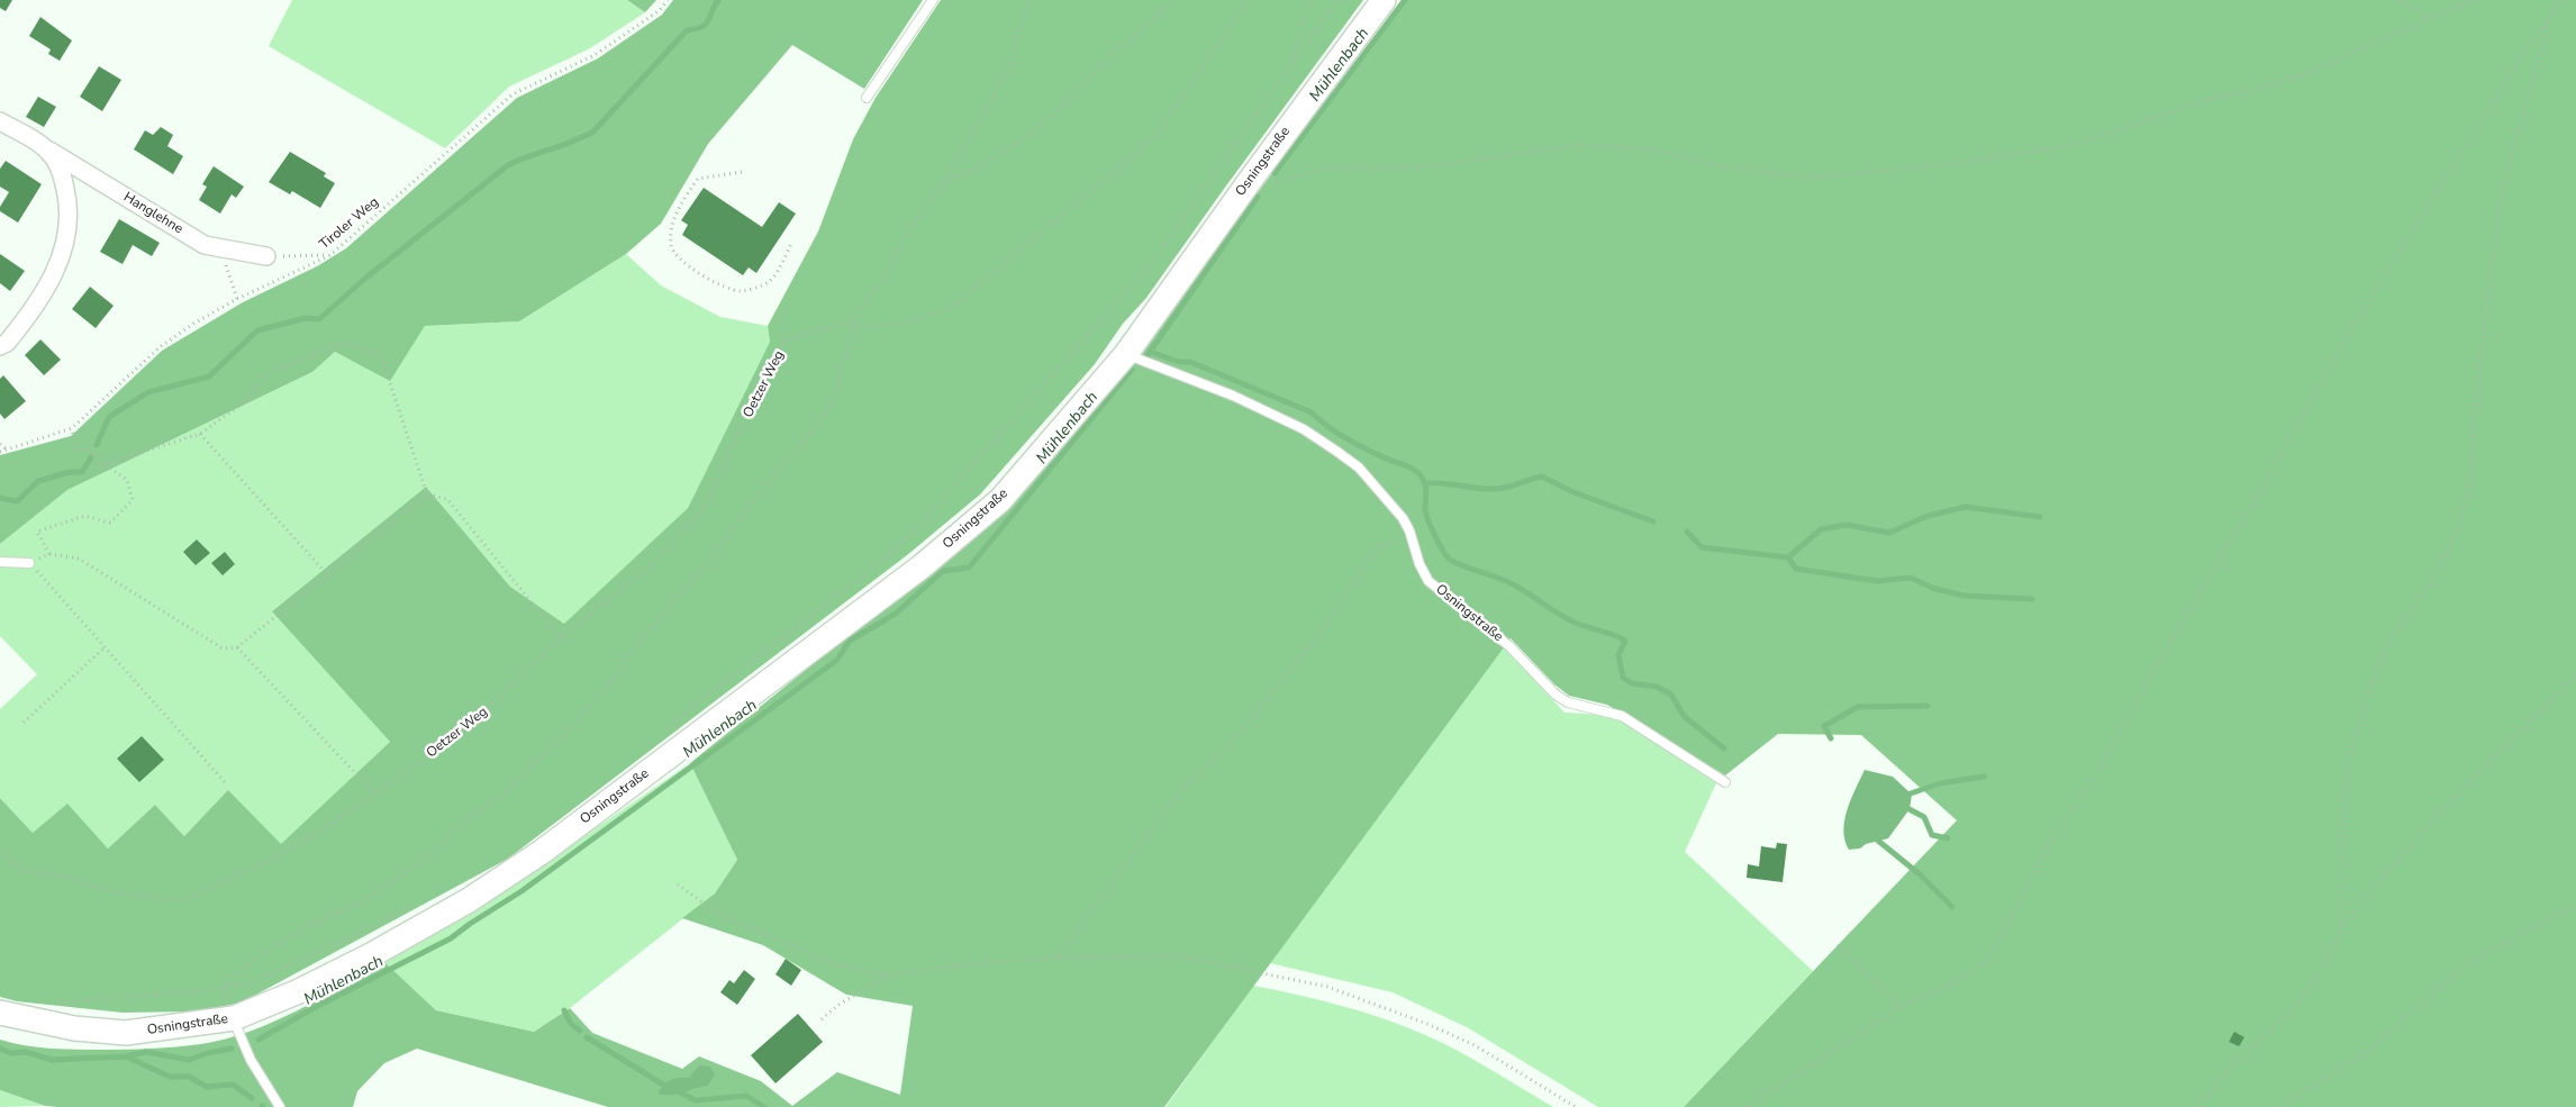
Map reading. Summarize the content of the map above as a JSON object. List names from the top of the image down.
{
  "streets": {
    "main road": ["Osningstraße"],
    "street": ["Hanglehne"],
    "path": ["Tiroler Weg", "Oetzer Weg"]
  },
  "water": ["Mühlenbach"]
}
